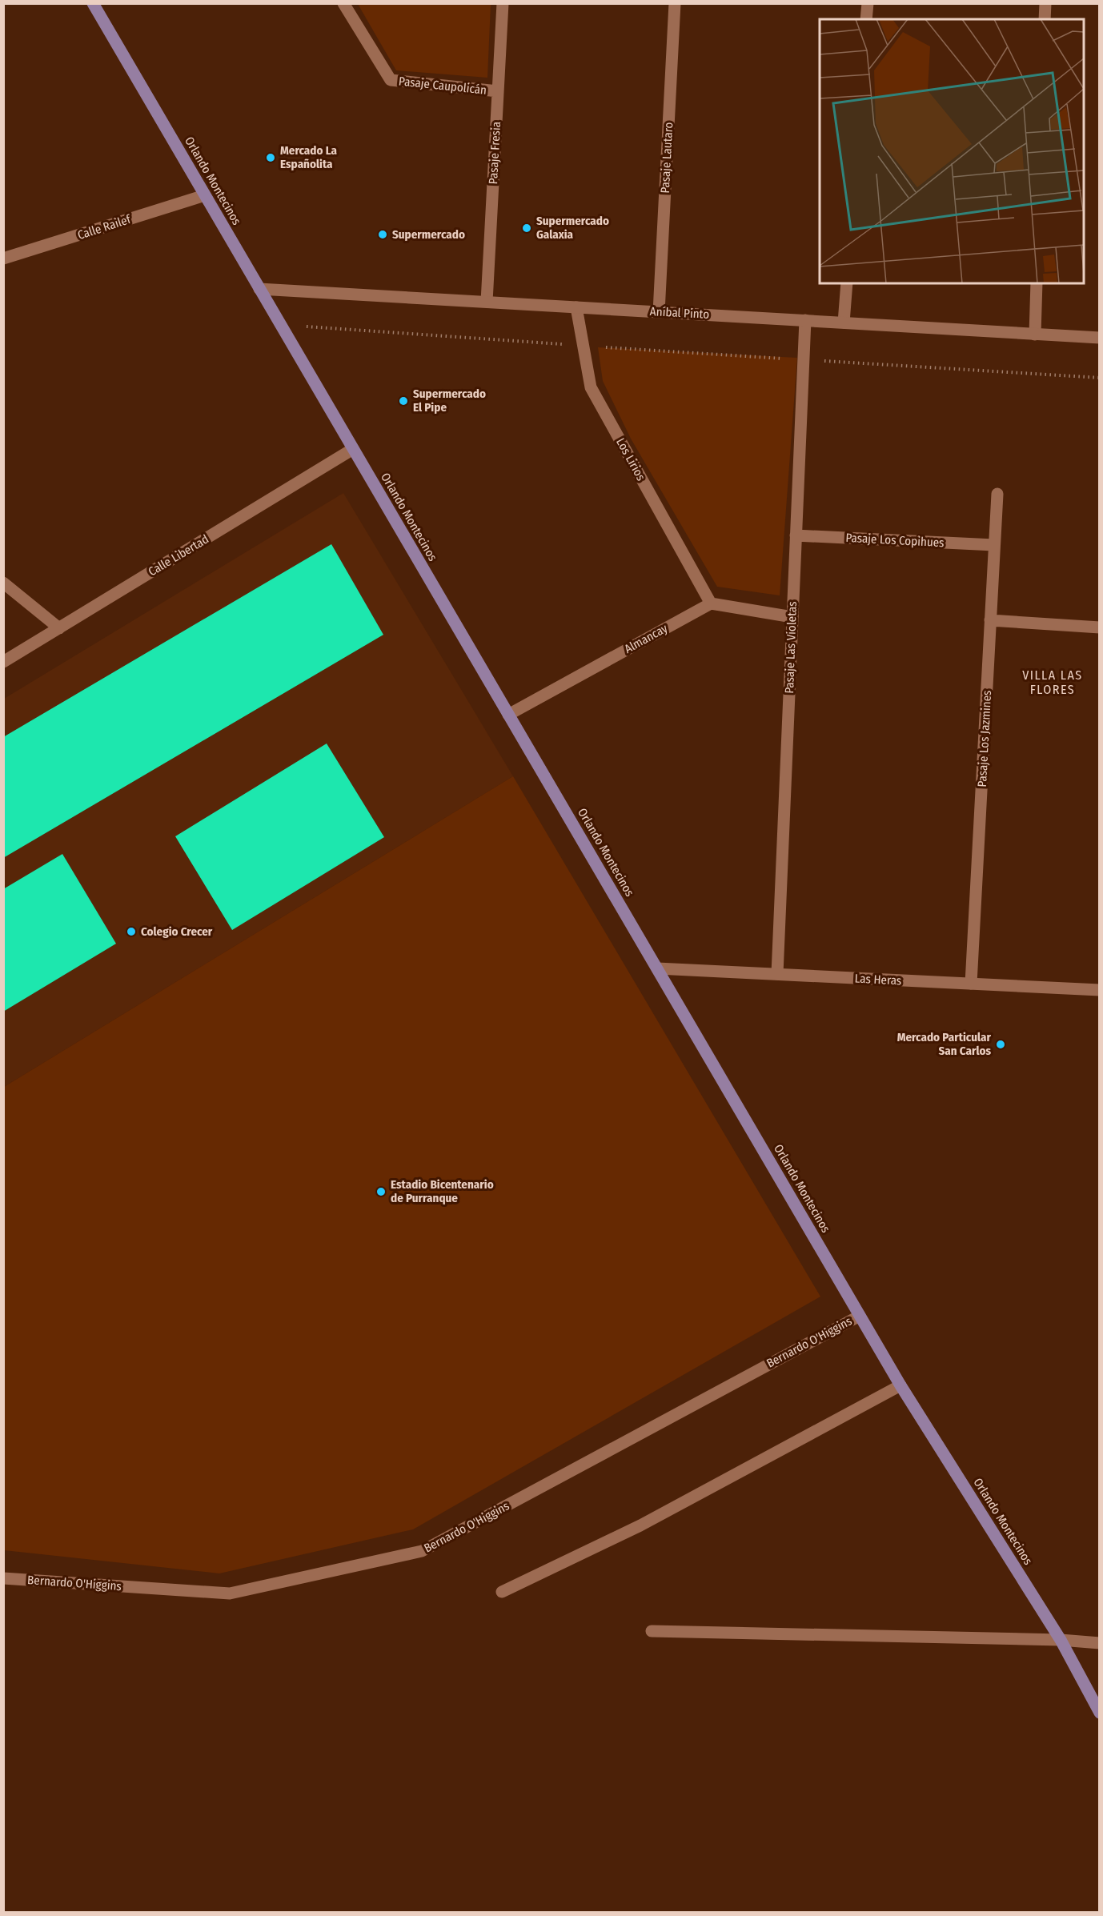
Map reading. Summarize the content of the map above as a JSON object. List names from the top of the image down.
{
  "streets": {
    "main road": ["Orlando Montecinos"],
    "street": [
      "Pasaje Caupolicán",
      "Pasaje Fresia",
      "Pasaje Lautaro",
      "Calle Railef",
      "Aníbal Pinto",
      "Los Lirios",
      "Pasaje Los Copihues",
      "Calle Libertad",
      "Almancay",
      "Pasaje Las Violetas",
      "Pasaje Los Jazmines",
      "Las Heras",
      "Bernardo O'Higgins"
    ]
  },
  "crossings": [
    ["Pasaje Caupolicán", "Pasaje Fresia"],
    ["Pasaje Fresia", "Aníbal Pinto"],
    ["Pasaje Lautaro", "Aníbal Pinto"],
    ["Orlando Montecinos", "Calle Railef"],
    ["Orlando Montecinos", "Aníbal Pinto"],
    ["Orlando Montecinos", "Calle Libertad"],
    ["Orlando Montecinos", "Almancay"],
    ["Orlando Montecinos", "Las Heras"],
    ["Orlando Montecinos", "Bernardo O'Higgins"],
    ["Aníbal Pinto", "Los Lirios"],
    ["Aníbal Pinto", "Pasaje Las Violetas"],
    ["Los Lirios", "Almancay"],
    ["Pasaje Los Copihues", "Pasaje Las Violetas"],
    ["Pasaje Los Copihues", "Pasaje Los Jazmines"],
    ["Pasaje Las Violetas", "Las Heras"],
    ["Pasaje Los Jazmines", "Las Heras"]
  ],
  "districts": ["VILLA LAS FLORES"],
  "places": [
    "Mercado La Españolita",
    "Supermercado Galaxia",
    "Supermercado",
    "Supermercado El Pipe",
    "Colegio Crecer",
    "Mercado Particular San Carlos",
    "Estadio Bicentenario de Purranque"
  ]
}
